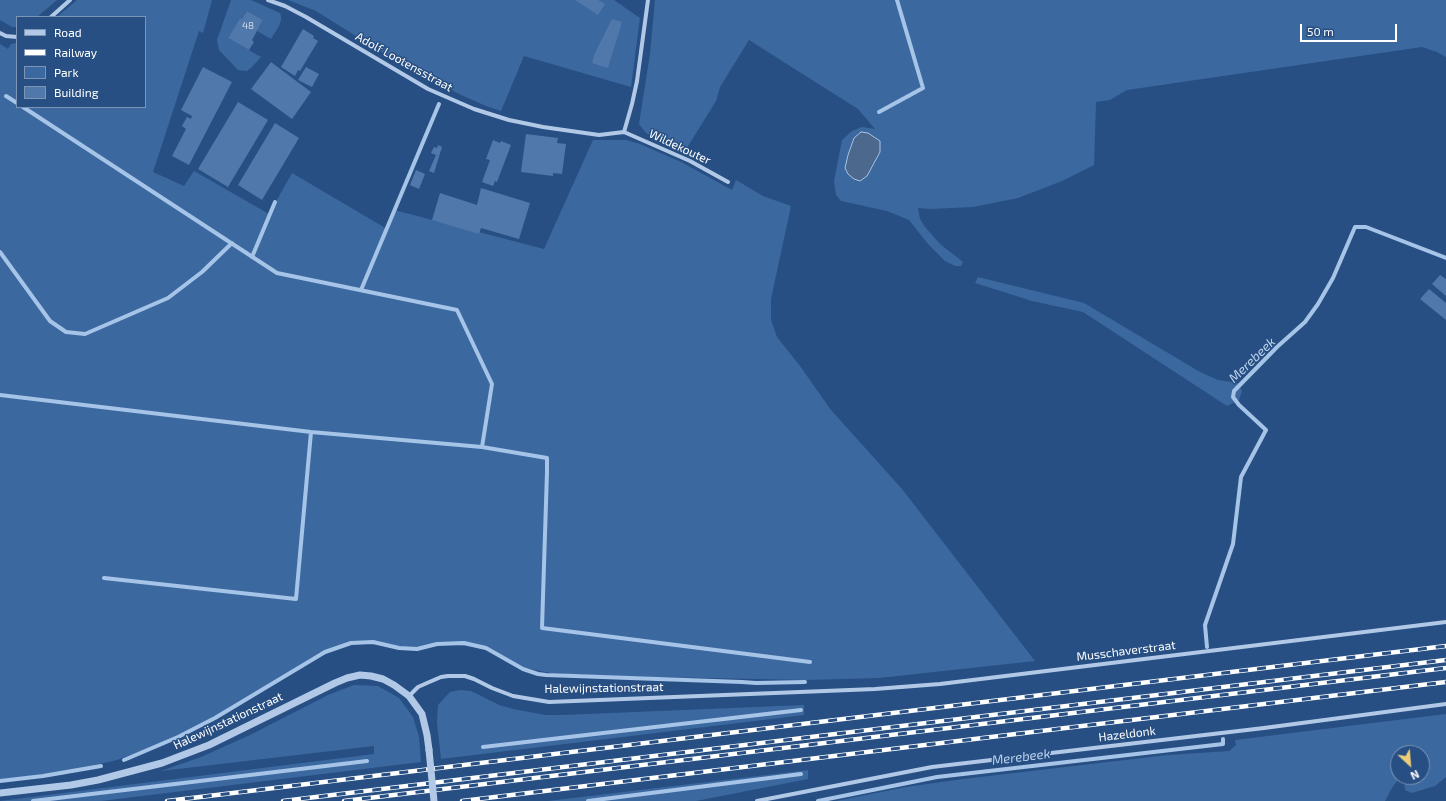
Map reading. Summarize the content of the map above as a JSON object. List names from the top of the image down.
{
  "streets": {
    "street": [
      "Adolf Lootensstraat",
      "Wildekouter",
      "Musschaverstraat",
      "Halewijnstationstraat",
      "Hazeldonk"
    ]
  },
  "crossings": [
    ["Adolf Lootensstraat", "Wildekouter"],
    ["Musschaverstraat", "Halewijnstationstraat"]
  ],
  "water": ["Merebeek"],
  "house_numbers": ["48"],
  "legend": [
    "Road",
    "Railway",
    "Park",
    "Building"
  ],
  "scale_bar": "50 m",
  "north": "bottom right"
}
